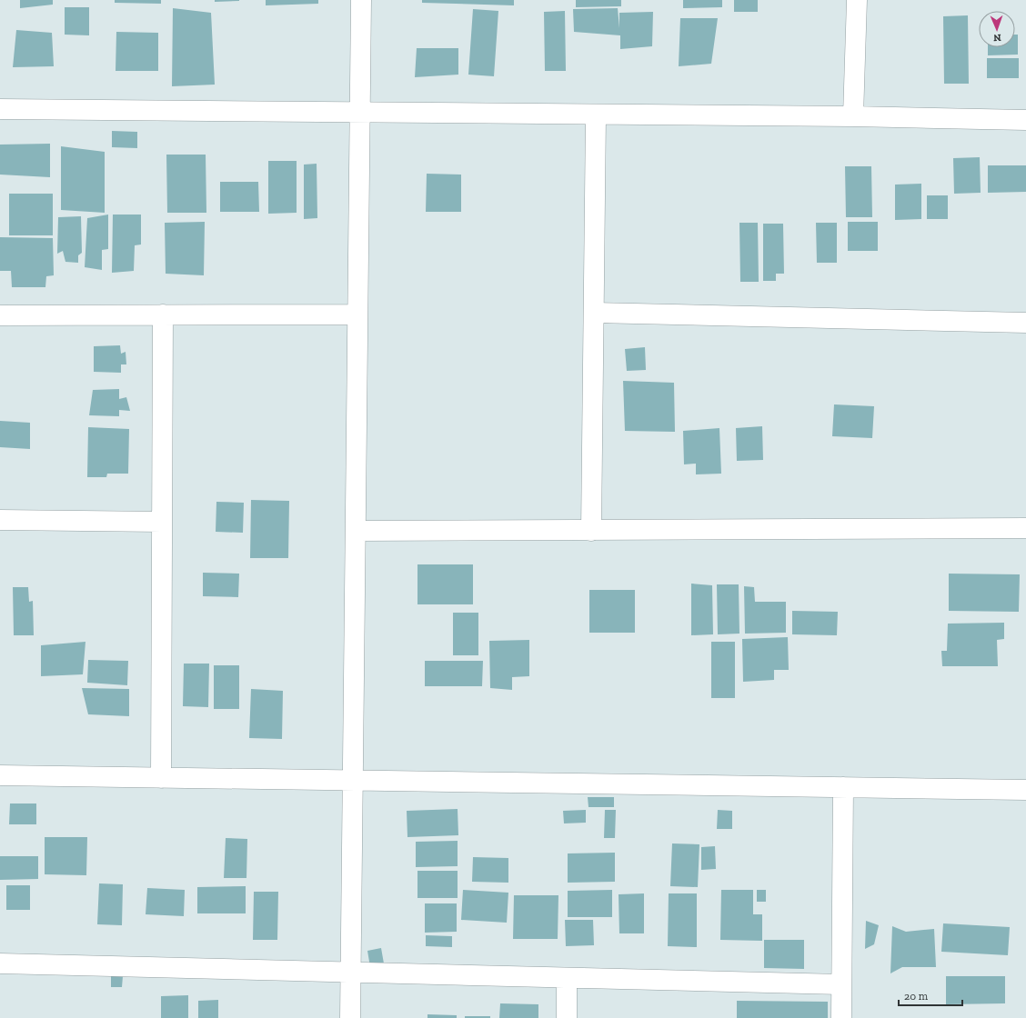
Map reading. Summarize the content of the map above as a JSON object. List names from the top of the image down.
{
  "scale_bar": "20 m",
  "north": "bottom"
}
